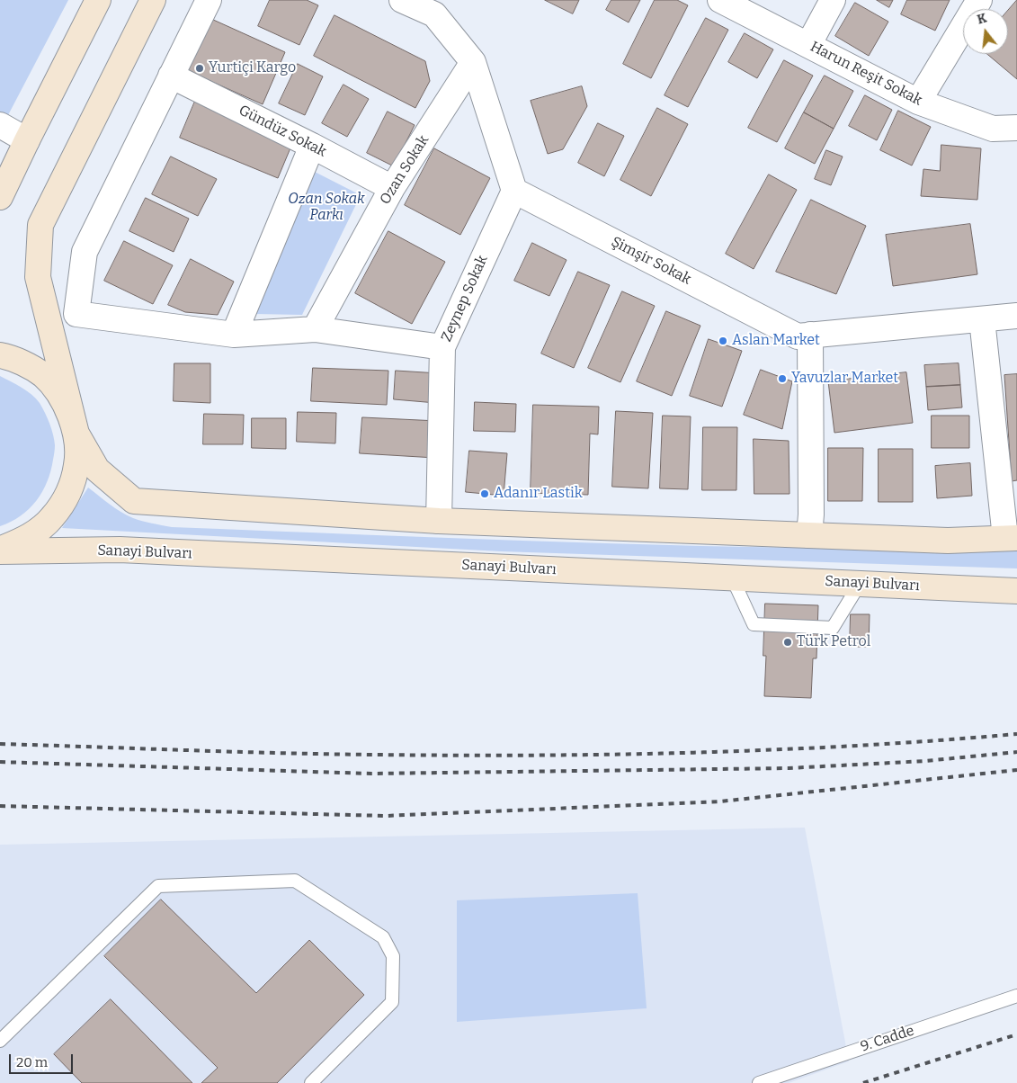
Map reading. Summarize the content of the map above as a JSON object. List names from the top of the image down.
{
  "streets": {
    "main road": ["Sanayi Bulvarı"],
    "street": [
      "Harun Reşit Sokak",
      "Gündüz Sokak",
      "Ozan Sokak",
      "Şimşir Sokak",
      "Zeynep Sokak"
    ],
    "lane": ["9. Cadde"]
  },
  "crossings": [
    ["Gündüz Sokak", "Ozan Sokak"],
    ["Şimşir Sokak", "Zeynep Sokak"]
  ],
  "parks": ["Ozan Sokak Parkı"],
  "places": [
    "Yurtiçi Kargo",
    "Aslan Market",
    "Yavuzlar Market",
    "Adanır Lastik",
    "Türk Petrol"
  ],
  "scale_bar": "20 m",
  "north": "top"
}
